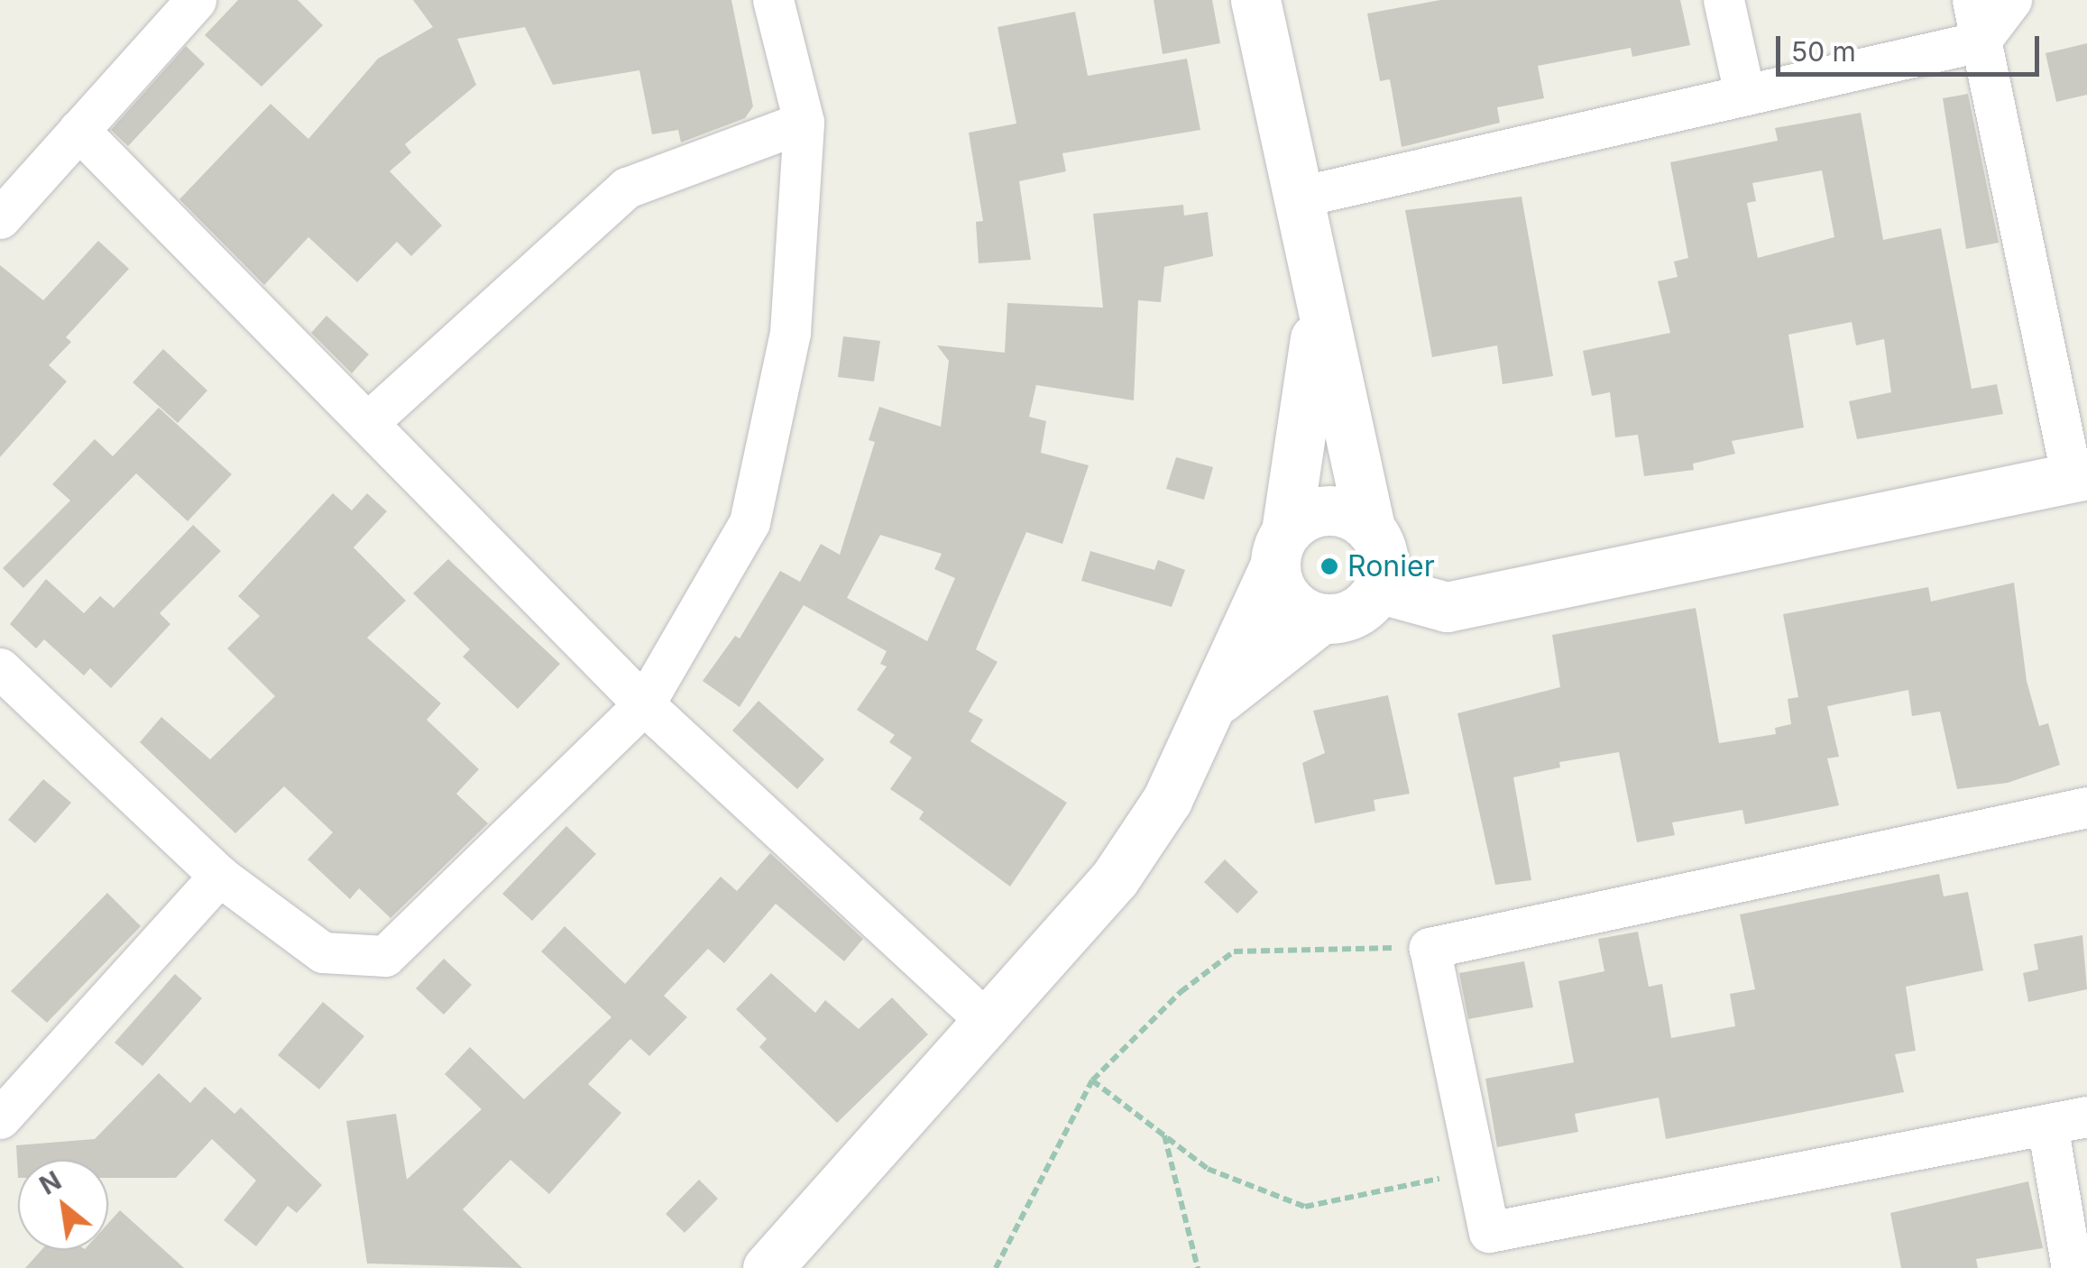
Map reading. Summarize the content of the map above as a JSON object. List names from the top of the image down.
{
  "places": ["Ronier"],
  "scale_bar": "50 m",
  "north": "top left"
}
